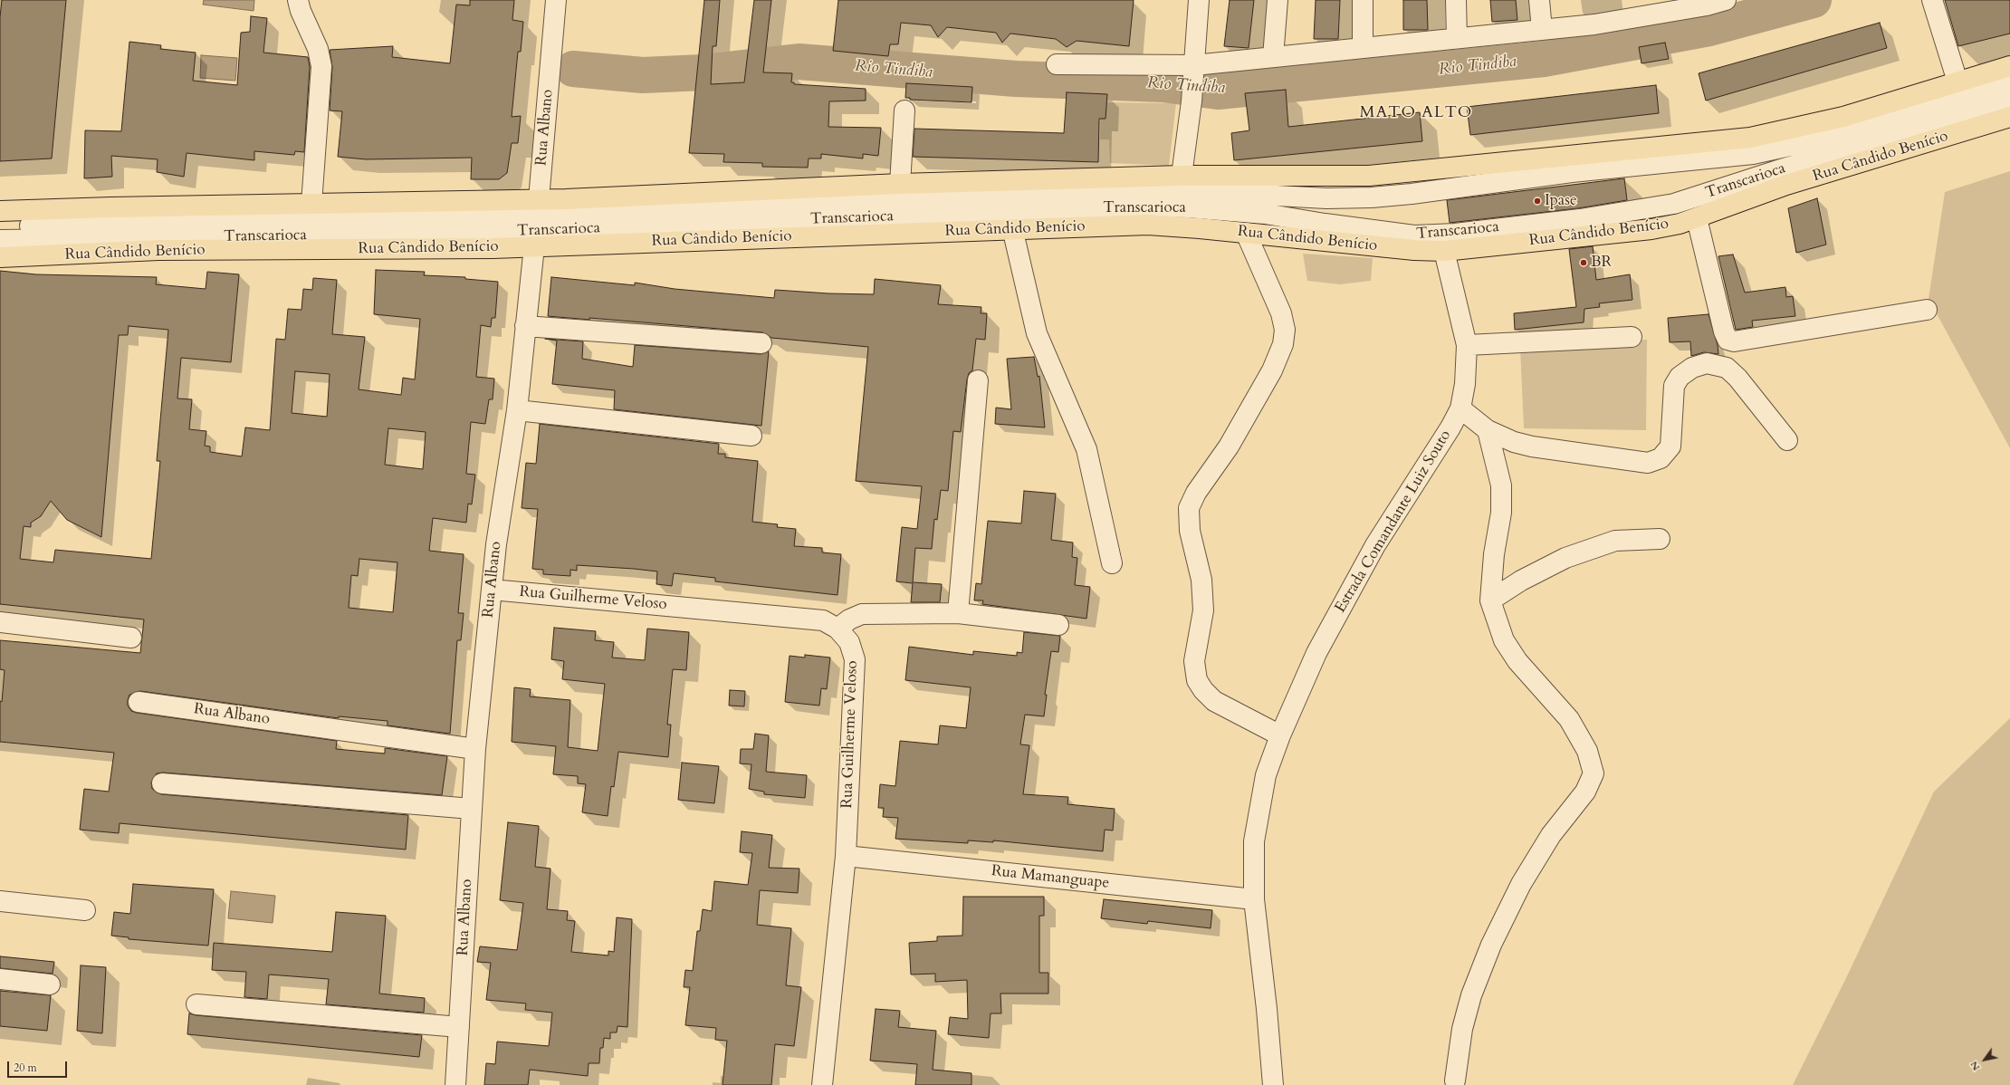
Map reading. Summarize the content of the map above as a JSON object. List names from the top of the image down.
{
  "streets": {
    "main road": ["Rua Cândido Benício"],
    "street": [
      "Rua Albano",
      "Transcarioca",
      "Estrada Comandante Luiz Souto",
      "Rua Guilherme Veloso",
      "Rua Mamanguape"
    ]
  },
  "crossings": [
    ["Rua Albano", "Rua Cândido Benício"],
    ["Rua Albano", "Transcarioca"],
    ["Rua Albano", "Rua Guilherme Veloso"],
    ["Rua Cândido Benício", "Estrada Comandante Luiz Souto"],
    ["Estrada Comandante Luiz Souto", "Rua Mamanguape"],
    ["Rua Guilherme Veloso", "Rua Mamanguape"]
  ],
  "districts": ["MATO ALTO"],
  "water": ["Rio Tindiba"],
  "places": ["Ipase", "BR"],
  "scale_bar": "20 m",
  "north": "bottom left"
}
